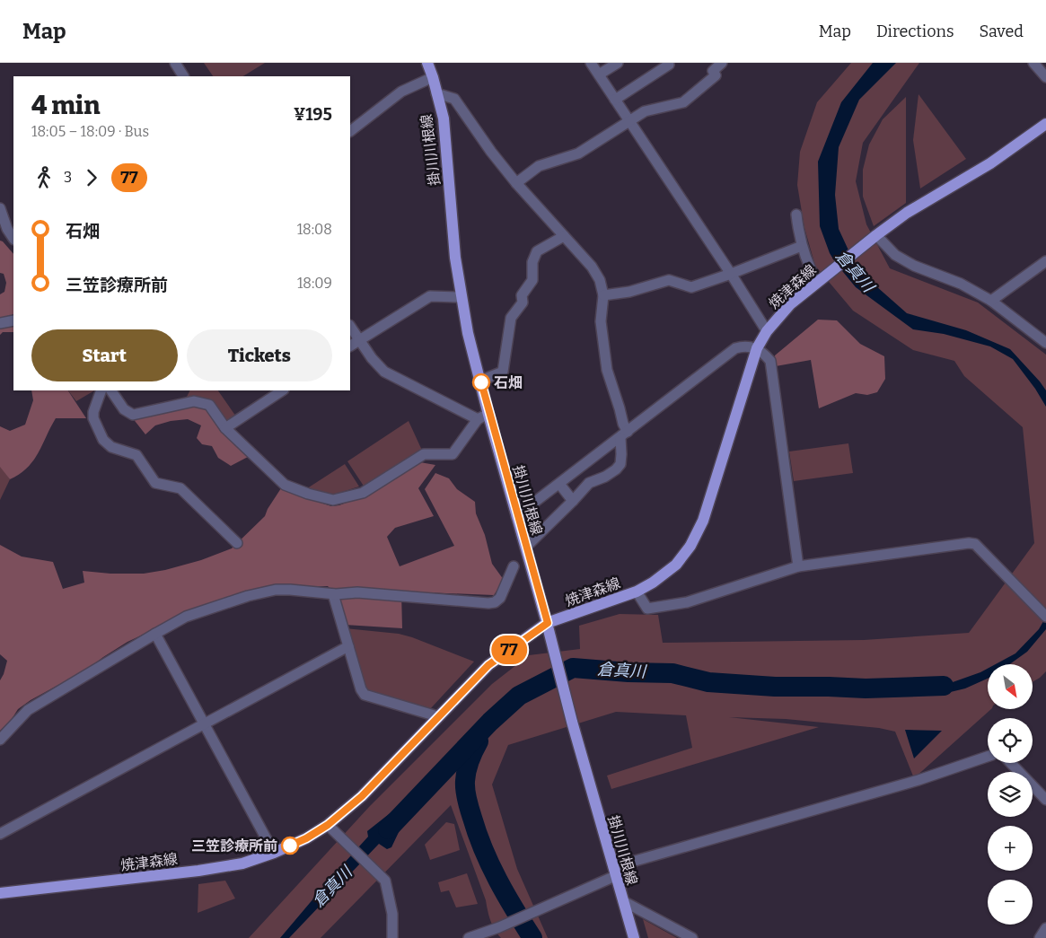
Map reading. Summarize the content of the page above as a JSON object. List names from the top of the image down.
{
  "streets": {
    "main road": ["掛川川根線", "焼津森線"]
  },
  "crossings": [
    ["掛川川根線", "焼津森線"]
  ],
  "water": ["倉真川"],
  "places": ["石畑", "三笠診療所前"],
  "lines": ["bus line 77"],
  "north": "bottom right",
  "page": {
    "header": "Map",
    "nav": ["Map", "Directions", "Saved"],
    "on_map": "77",
    "heading": ["4 min", "18:05 – 18:09 · Bus", "¥195"],
    "legs": ["3", "77"],
    "list": [
      {
        "name": "石畑",
        "value": "18:08"
      },
      {
        "name": "三笠診療所前",
        "value": "18:09"
      }
    ],
    "buttons": ["Start", "Tickets"],
    "map_buttons": ["+", "−"]
  }
}
